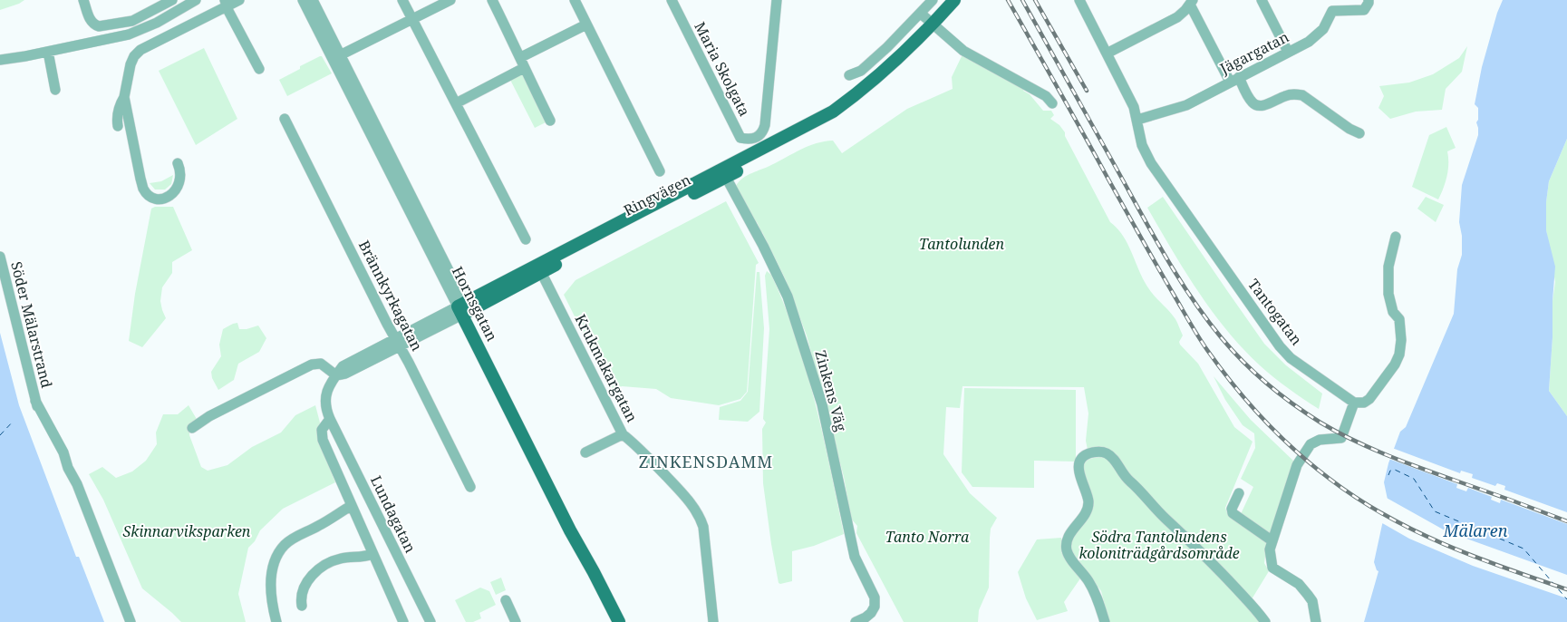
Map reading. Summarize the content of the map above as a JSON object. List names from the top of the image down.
{
  "streets": {
    "main road": ["Ringvägen", "Hornsgatan"],
    "street": [
      "Jägargatan",
      "Maria Skolgata",
      "Brännkyrkagatan",
      "Tantogatan",
      "Söder Mälarstrand",
      "Krukmakargatan",
      "Zinkens Väg",
      "Lundagatan"
    ]
  },
  "crossings": [
    ["Jägargatan", "Tantogatan"],
    ["Ringvägen", "Brännkyrkagatan"],
    ["Ringvägen", "Hornsgatan"],
    ["Ringvägen", "Krukmakargatan"],
    ["Ringvägen", "Zinkens Väg"],
    ["Ringvägen", "Lundagatan"]
  ],
  "districts": ["ZINKENSDAMM"],
  "water": ["Mälaren"],
  "parks": [
    "Tantolunden",
    "Skinnarviksparken",
    "Tanto Norra",
    "Södra Tantolundens koloniträdgårdsområde"
  ]
}
